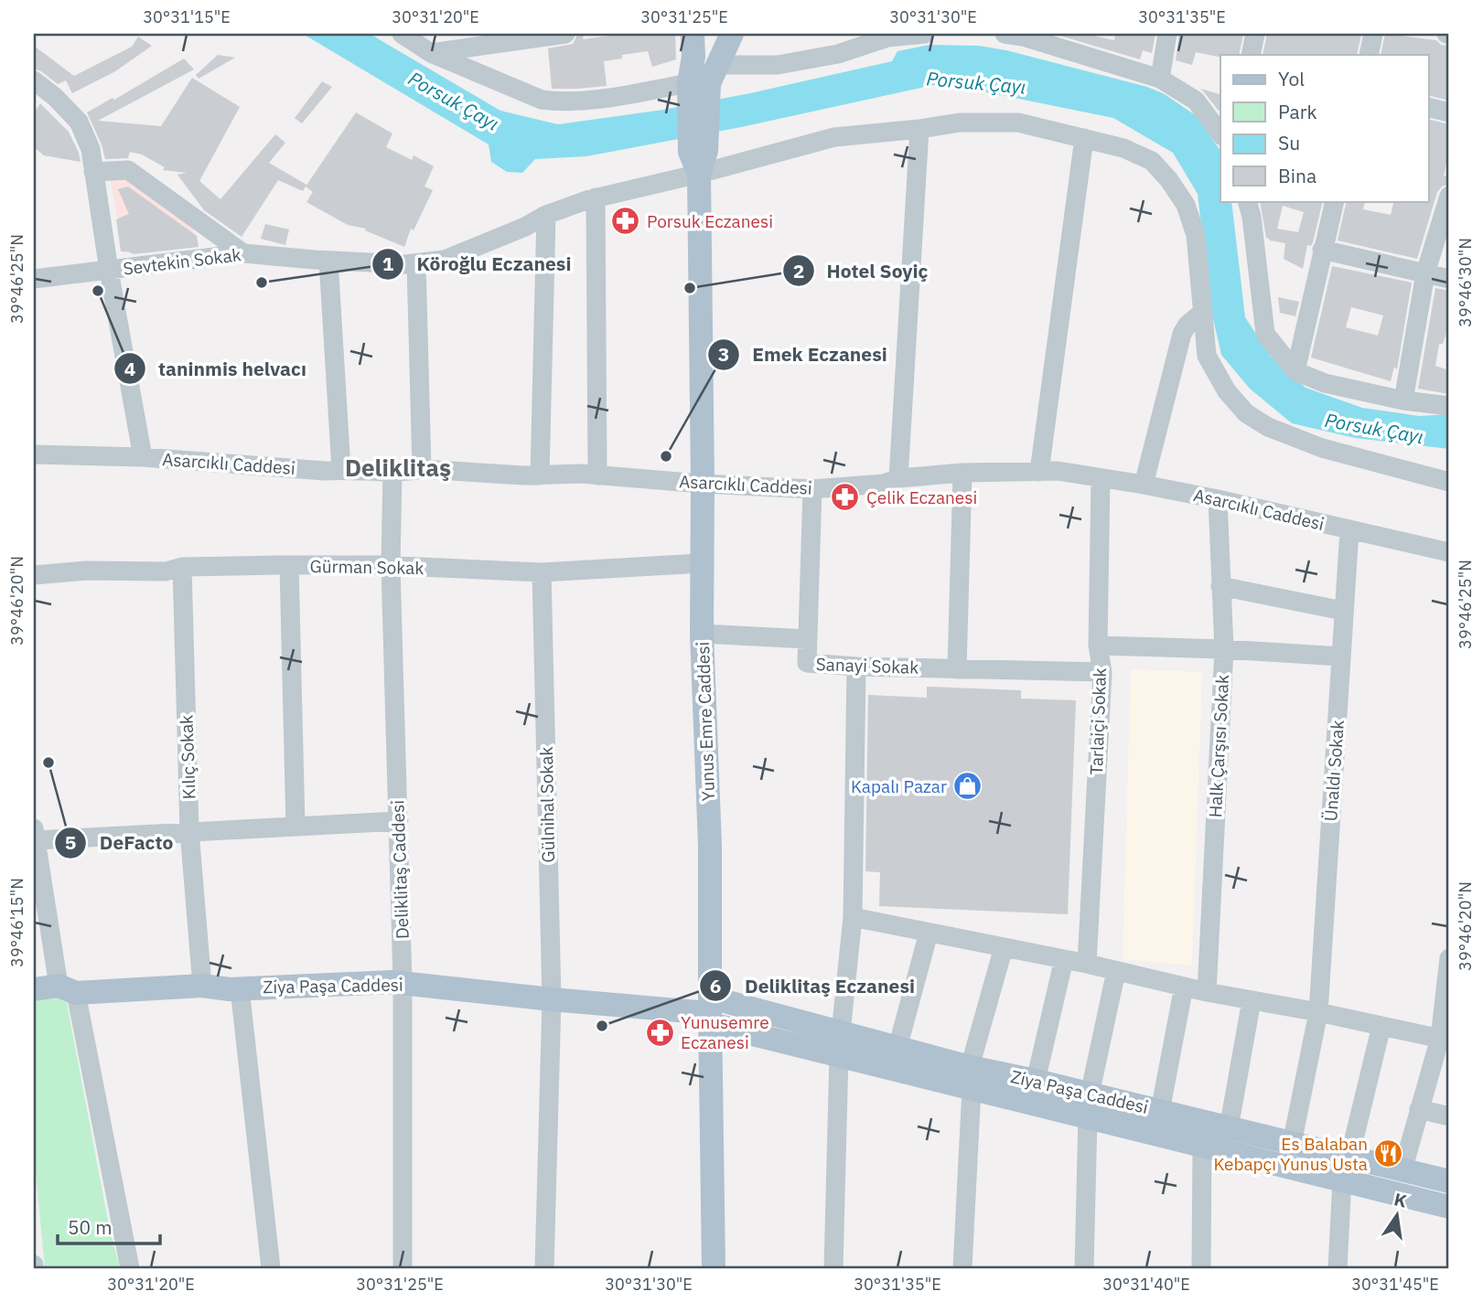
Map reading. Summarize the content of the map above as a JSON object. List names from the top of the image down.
{
  "streets": {
    "main road": ["Yunus Emre Caddesi", "Ziya Paşa Caddesi"],
    "street": [
      "Sevtekin Sokak",
      "Asarcıklı Caddesi",
      "Gürman Sokak",
      "Sanayi Sokak",
      "Tarlaiçi Sokak",
      "Halk Çarşısı Sokak",
      "Kılıç Sokak",
      "Ünaldı Sokak",
      "Gülnihal Sokak",
      "Deliklitaş Caddesi"
    ]
  },
  "crossings": [
    ["Sevtekin Sokak", "Yunus Emre Caddesi"],
    ["Asarcıklı Caddesi", "Sanayi Sokak"],
    ["Asarcıklı Caddesi", "Yunus Emre Caddesi"],
    ["Asarcıklı Caddesi", "Tarlaiçi Sokak"],
    ["Asarcıklı Caddesi", "Halk Çarşısı Sokak"],
    ["Asarcıklı Caddesi", "Ünaldı Sokak"],
    ["Asarcıklı Caddesi", "Deliklitaş Caddesi"],
    ["Gürman Sokak", "Yunus Emre Caddesi"],
    ["Gürman Sokak", "Kılıç Sokak"],
    ["Gürman Sokak", "Gülnihal Sokak"],
    ["Gürman Sokak", "Deliklitaş Caddesi"],
    ["Sanayi Sokak", "Tarlaiçi Sokak"],
    ["Yunus Emre Caddesi", "Ziya Paşa Caddesi"],
    ["Kılıç Sokak", "Ziya Paşa Caddesi"],
    ["Ünaldı Sokak", "Ziya Paşa Caddesi"],
    ["Gülnihal Sokak", "Ziya Paşa Caddesi"],
    ["Deliklitaş Caddesi", "Ziya Paşa Caddesi"]
  ],
  "districts": ["Deliklitaş"],
  "water": ["Porsuk Çayı"],
  "places": {
    "pharmacy": ["Porsuk Eczanesi", "Çelik Eczanesi", "Yunusemre Eczanesi"],
    "other": [
      "Köroğlu Eczanesi",
      "Hotel Soyiç",
      "taninmis helvacı",
      "Emek Eczanesi",
      "DeFacto",
      "Deliklitaş Eczanesi"
    ],
    "shop": ["Kapalı Pazar"],
    "restaurant": ["Es Balaban Kebapçı Yunus Usta"]
  },
  "legend": [
    "Yol",
    "Park",
    "Su",
    "Bina"
  ],
  "scale_bar": "50 m",
  "north": "top",
  "coordinates": [
    "30°31'15\"E",
    "30°31'20\"E",
    "30°31'25\"E",
    "30°31'30\"E",
    "30°31'35\"E",
    "39°46'25\"N",
    "39°46'30\"N",
    "39°46'20\"N",
    "39°46'15\"N",
    "30°31'40\"E",
    "30°31'45\"E"
  ]
}
